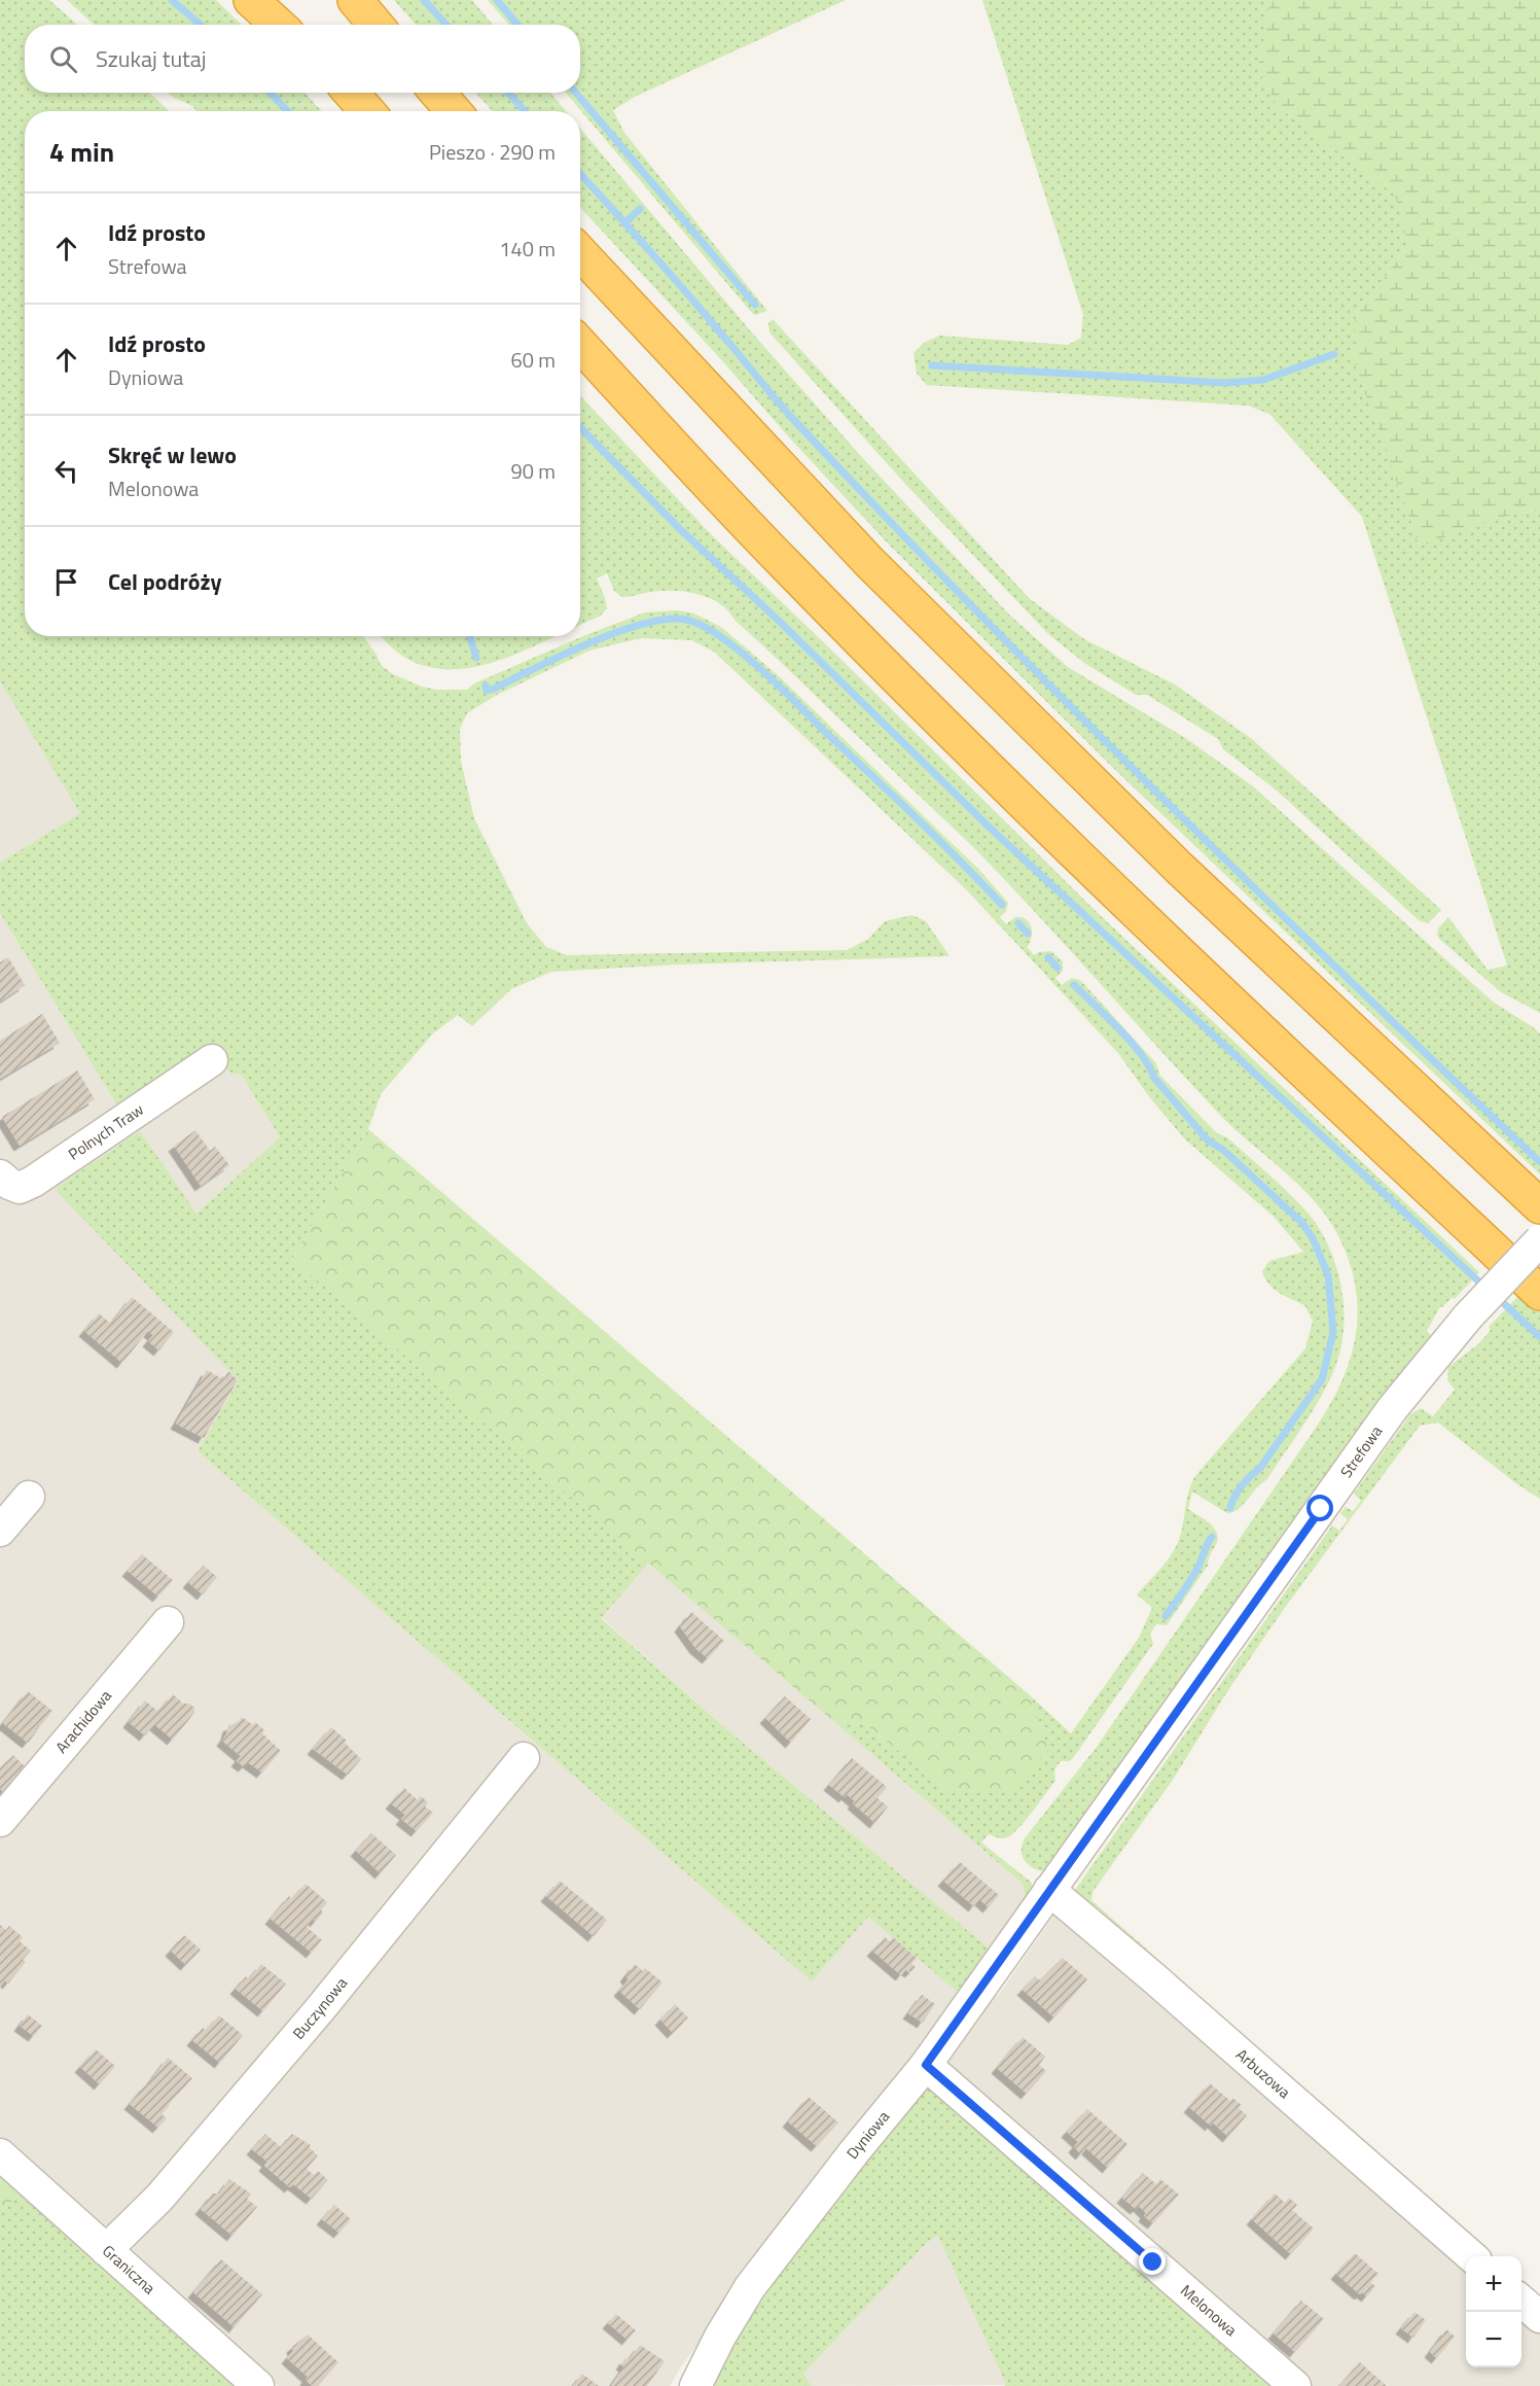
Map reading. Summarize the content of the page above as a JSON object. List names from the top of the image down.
{
  "streets": {
    "street": [
      "Polnych Traw",
      "Strefowa",
      "Arachidowa",
      "Buczynowa",
      "Arbuzowa",
      "Dyniowa",
      "Graniczna",
      "Melonowa"
    ]
  },
  "crossings": [
    ["Strefowa", "Arbuzowa"],
    ["Strefowa", "Dyniowa"],
    ["Buczynowa", "Graniczna"],
    ["Arbuzowa", "Dyniowa"],
    ["Dyniowa", "Melonowa"]
  ],
  "page": {
    "search": "Szukaj tutaj",
    "heading": ["4 min", "Pieszo · 290 m"],
    "list": [
      ["Idź prosto", "Strefowa", "140 m"],
      ["Idź prosto", "Dyniowa", "60 m"],
      ["Skręć w lewo", "Melonowa", "90 m"],
      "Cel podróży"
    ],
    "map_buttons": ["+", "−"]
  }
}
